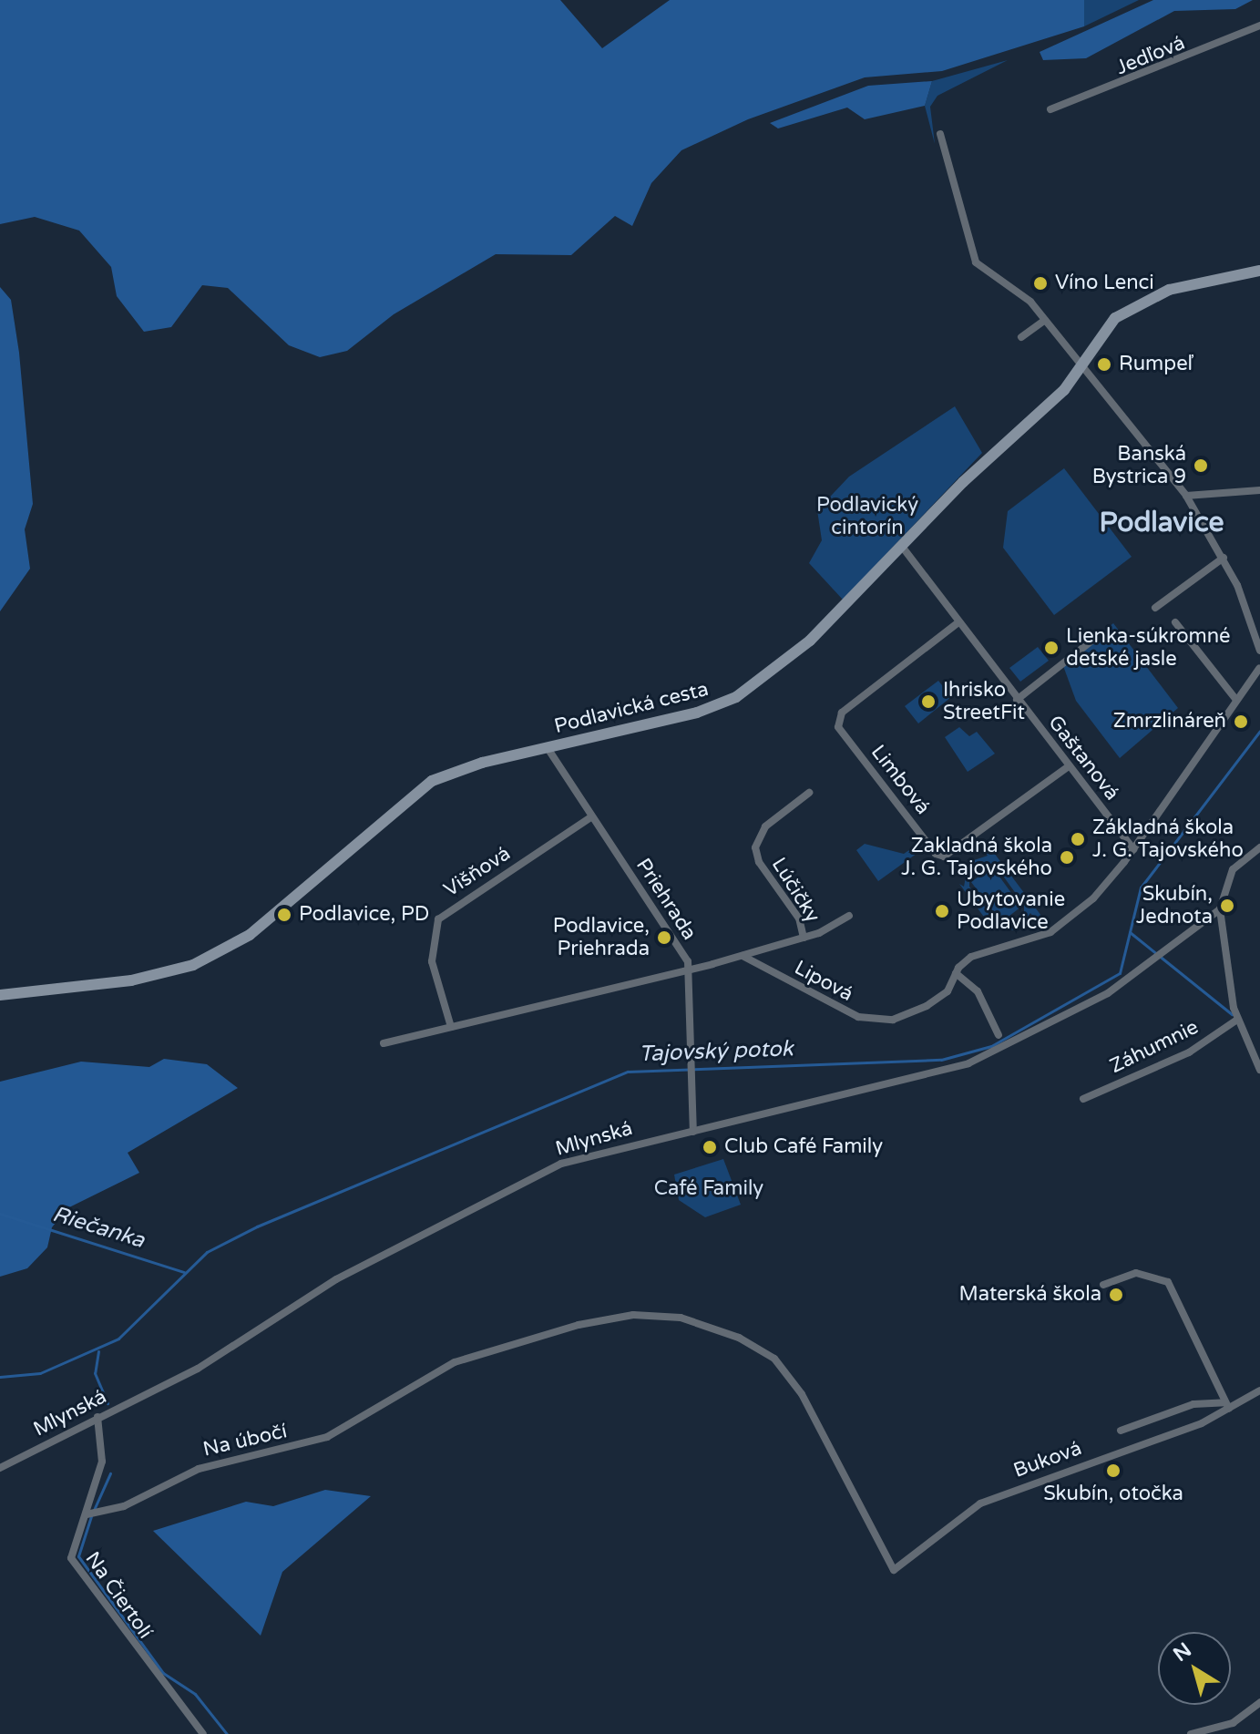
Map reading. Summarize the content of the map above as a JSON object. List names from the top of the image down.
{
  "streets": {
    "main road": ["Podlavická cesta"],
    "street": [
      "Jedľová",
      "Gaštanová",
      "Limbová",
      "Višňová",
      "Lúčičky",
      "Priehrada",
      "Lipová",
      "Záhumnie",
      "Mlynská",
      "Na úbočí",
      "Buková",
      "Na Čiertolí"
    ]
  },
  "crossings": [
    ["Podlavická cesta", "Gaštanová"],
    ["Podlavická cesta", "Priehrada"],
    ["Gaštanová", "Limbová"],
    ["Gaštanová", "Lipová"],
    ["Višňová", "Priehrada"],
    ["Višňová", "Lipová"],
    ["Lúčičky", "Lipová"],
    ["Priehrada", "Lipová"],
    ["Priehrada", "Mlynská"],
    ["Mlynská", "Na Čiertolí"],
    ["Na úbočí", "Buková"],
    ["Na úbočí", "Na Čiertolí"]
  ],
  "districts": ["Podlavice"],
  "water": ["Tajovský potok", "Riečanka"],
  "parks": ["Podlavický cintorín", "Café Family"],
  "places": [
    "Víno Lenci",
    "Rumpeľ",
    "Banská Bystrica 9",
    "Lienka-súkromné detské jasle",
    "Ihrisko StreetFit",
    "Zmrzlináreň",
    "Základná škola J. G. Tajovského",
    "Zakladná škola J. G. Tajovského",
    "Skubín, Jednota",
    "Ubytovanie Podlavice",
    "Podlavice, PD",
    "Podlavice, Priehrada",
    "Club Café Family",
    "Materská škola",
    "Skubín, otočka"
  ],
  "north": "top left"
}
